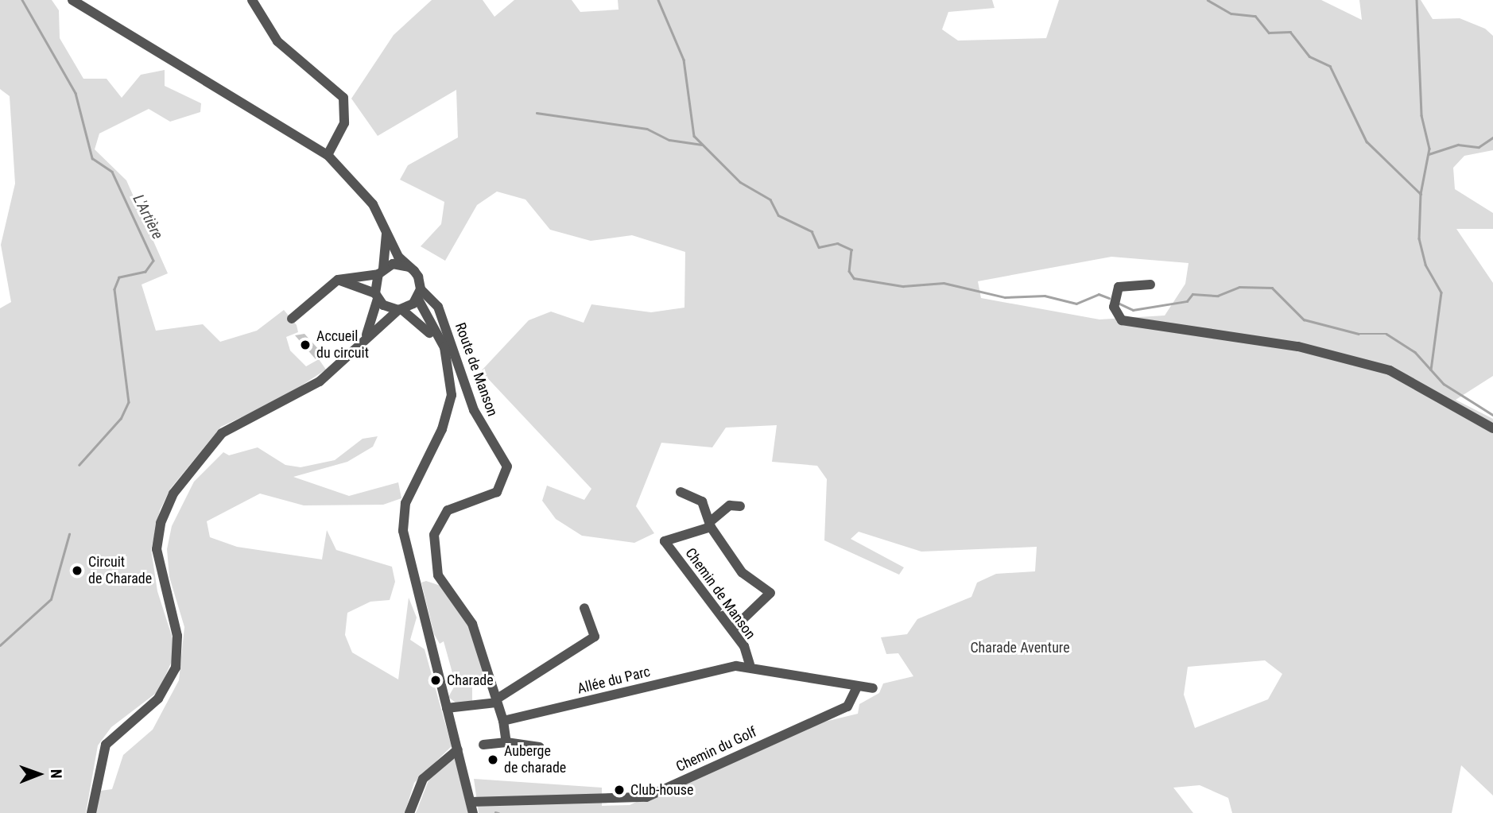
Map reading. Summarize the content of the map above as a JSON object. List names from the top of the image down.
{
  "streets": {
    "street": [
      "Route de Manson",
      "Chemin de Manson",
      "Allée du Parc",
      "Chemin du Golf"
    ]
  },
  "crossings": [
    ["Chemin de Manson", "Allée du Parc"]
  ],
  "water": ["L'Artière"],
  "parks": ["Charade Aventure"],
  "places": [
    "Accueil du circuit",
    "Circuit de Charade",
    "Charade",
    "Auberge de charade",
    "Club-house"
  ],
  "north": "right"
}
